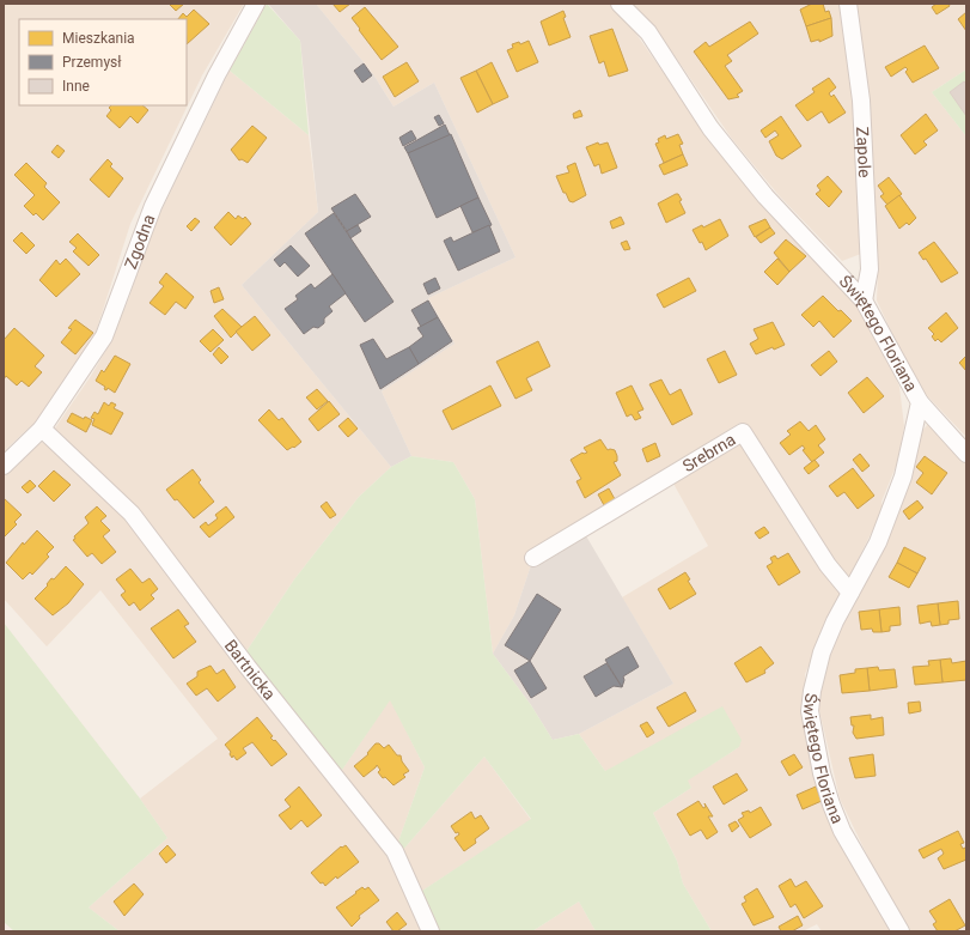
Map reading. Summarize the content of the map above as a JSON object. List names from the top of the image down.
{
  "streets": {
    "street": [
      "Zapole",
      "Zgodna",
      "Świętego Floriana",
      "Srebrna",
      "Bartnicka"
    ]
  },
  "crossings": [
    ["Zapole", "Świętego Floriana"],
    ["Zgodna", "Bartnicka"],
    ["Świętego Floriana", "Srebrna"]
  ],
  "legend": ["Mieszkania", "Przemysł", "Inne"]
}
